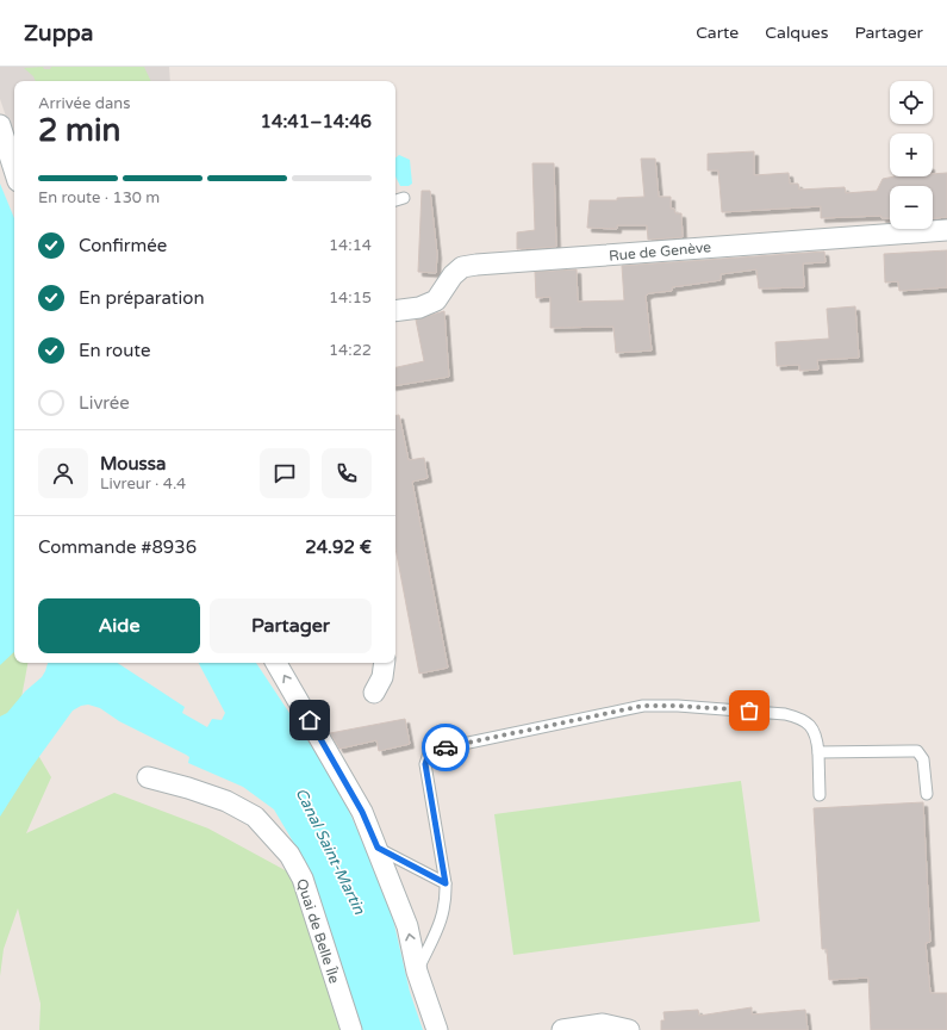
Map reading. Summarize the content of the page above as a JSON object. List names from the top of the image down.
{
  "streets": {
    "street": ["Rue de Genève", "Quai de Belle Île"]
  },
  "water": ["Canal Saint-Martin"],
  "page": {
    "header": "Zuppa",
    "nav": ["Carte", "Calques", "Partager"],
    "map_buttons": ["+", "−"],
    "heading": ["2 min", "Arrivée dans", "14:41–14:46"],
    "panel": [
      "Moussa",
      "Livreur · 4.4",
      "Commande #8936",
      "24.92 €"
    ],
    "bar": "En route · 130 m",
    "list": [
      ["Confirmée", "14:14"],
      ["En préparation", "14:15"],
      ["En route", "14:22"],
      "Livrée"
    ],
    "buttons": ["Aide", "Partager"]
  }
}
